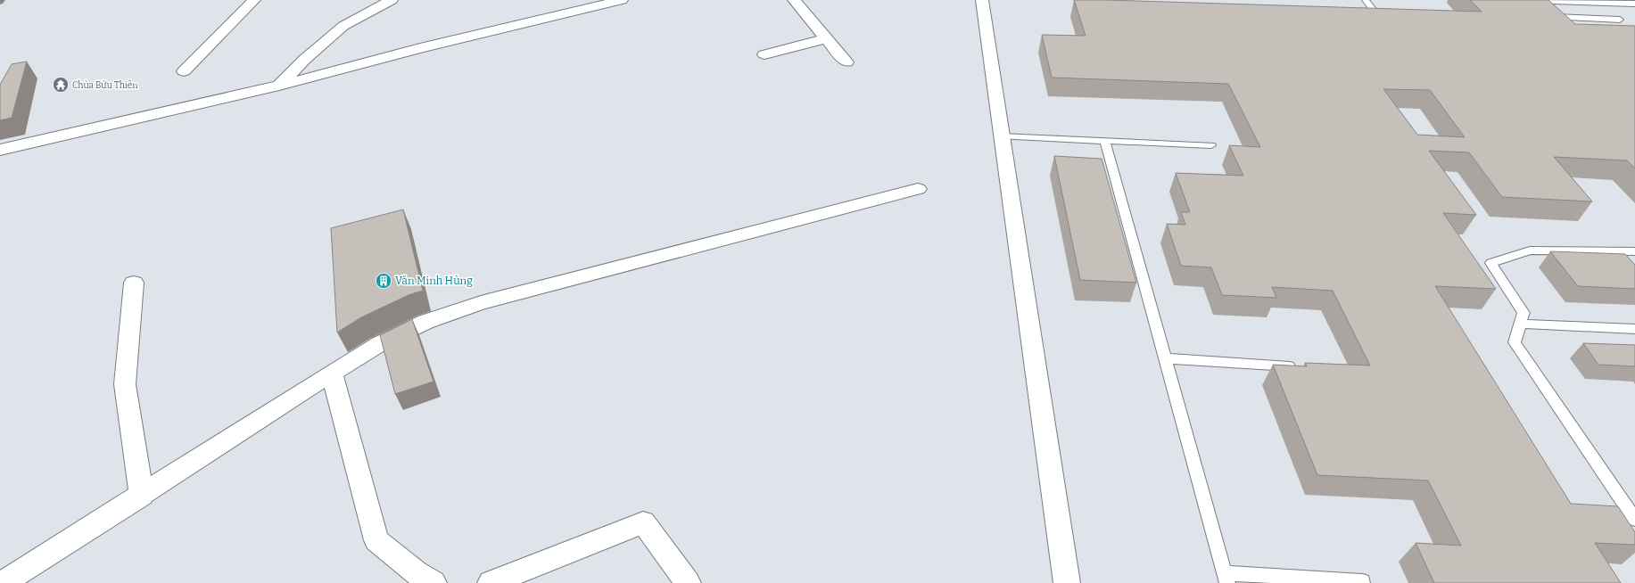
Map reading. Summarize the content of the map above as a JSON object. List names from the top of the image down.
{
  "places": {
    "temple": ["Chùa Bửu Thiên"],
    "building": ["Văn Minh Hùng"]
  }
}
